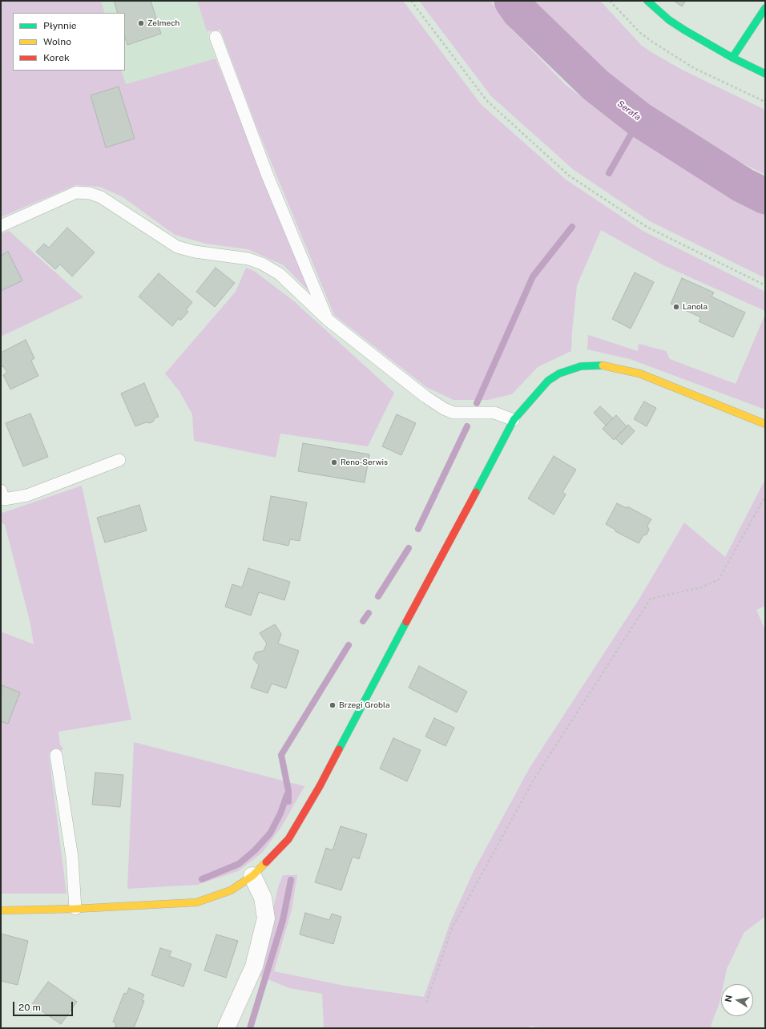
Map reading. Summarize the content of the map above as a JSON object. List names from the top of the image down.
{
  "water": ["Serafa"],
  "places": [
    "Zelmech",
    "Lanola",
    "Reno-Serwis",
    "Brzegi Grobla"
  ],
  "legend": ["Płynnie", "Wolno", "Korek"],
  "scale_bar": "20 m",
  "north": "left"
}
